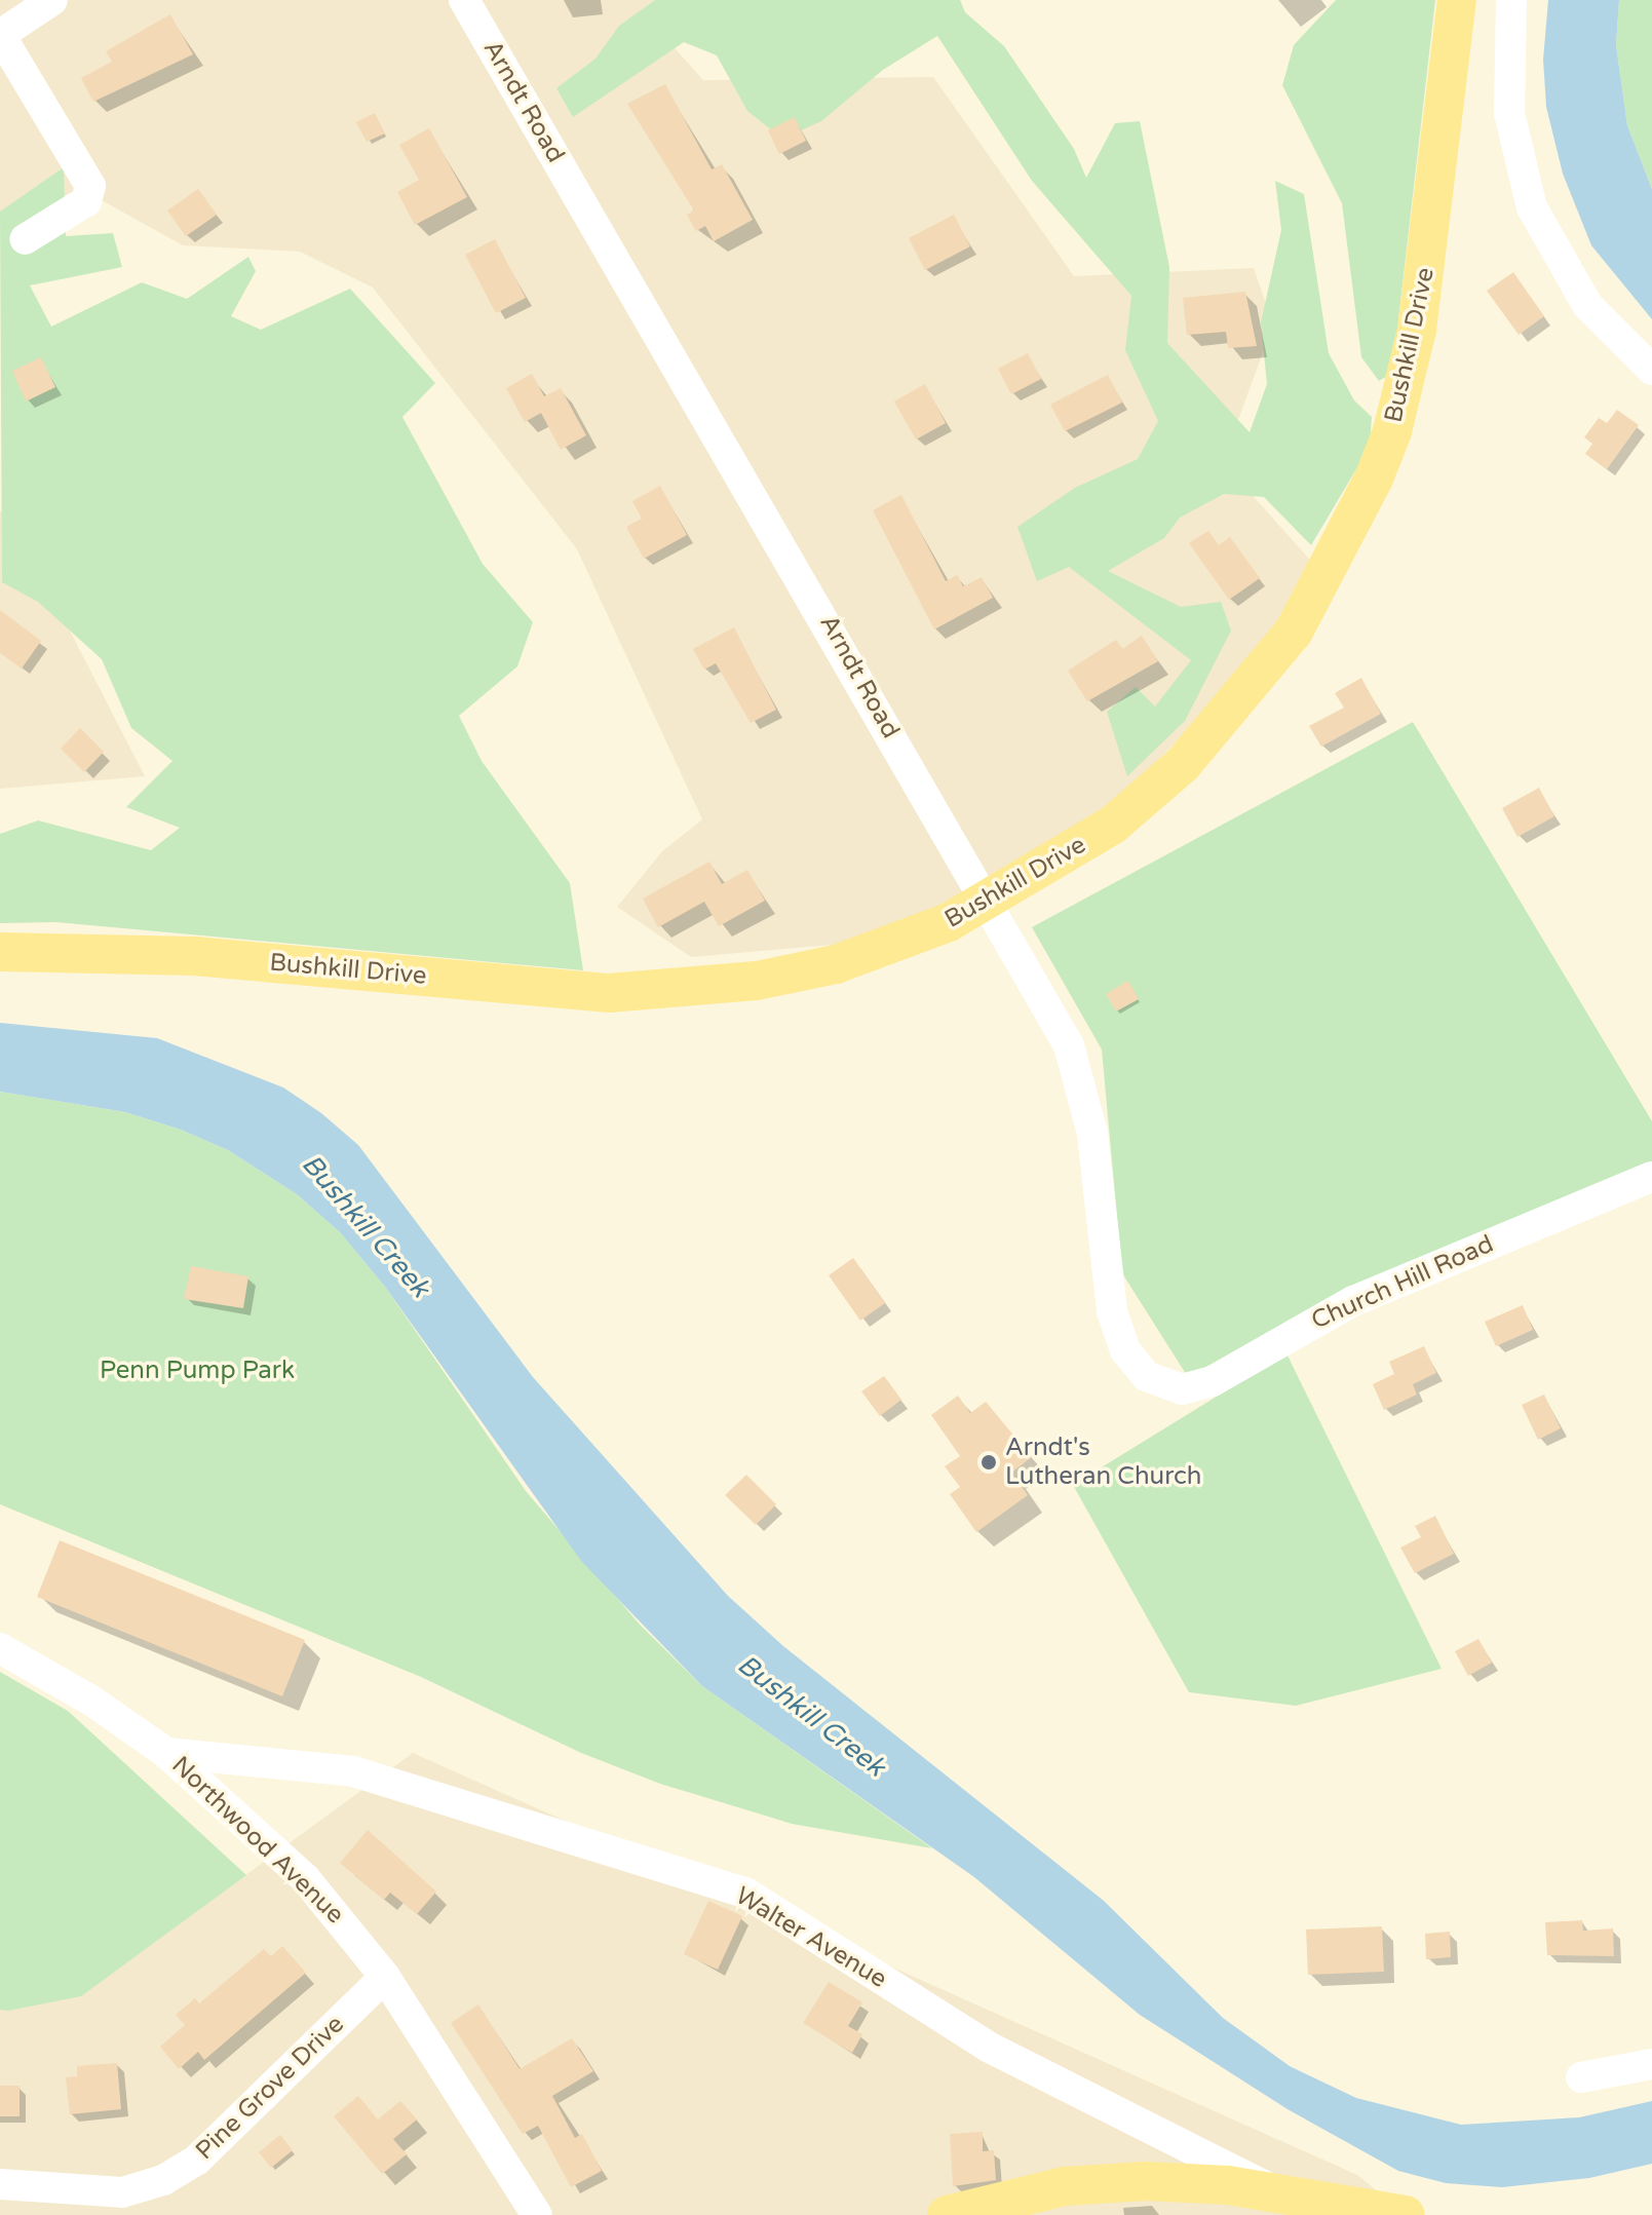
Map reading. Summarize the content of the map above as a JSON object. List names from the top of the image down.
{
  "streets": {
    "main road": ["Bushkill Drive"],
    "street": [
      "Arndt Road",
      "Church Hill Road",
      "Northwood Avenue",
      "Walter Avenue",
      "Pine Grove Drive"
    ]
  },
  "crossings": [
    ["Arndt Road", "Bushkill Drive"],
    ["Arndt Road", "Church Hill Road"],
    ["Northwood Avenue", "Walter Avenue"],
    ["Northwood Avenue", "Pine Grove Drive"]
  ],
  "water": ["Bushkill Creek"],
  "parks": ["Penn Pump Park"],
  "places": ["Arndt's Lutheran Church"]
}
